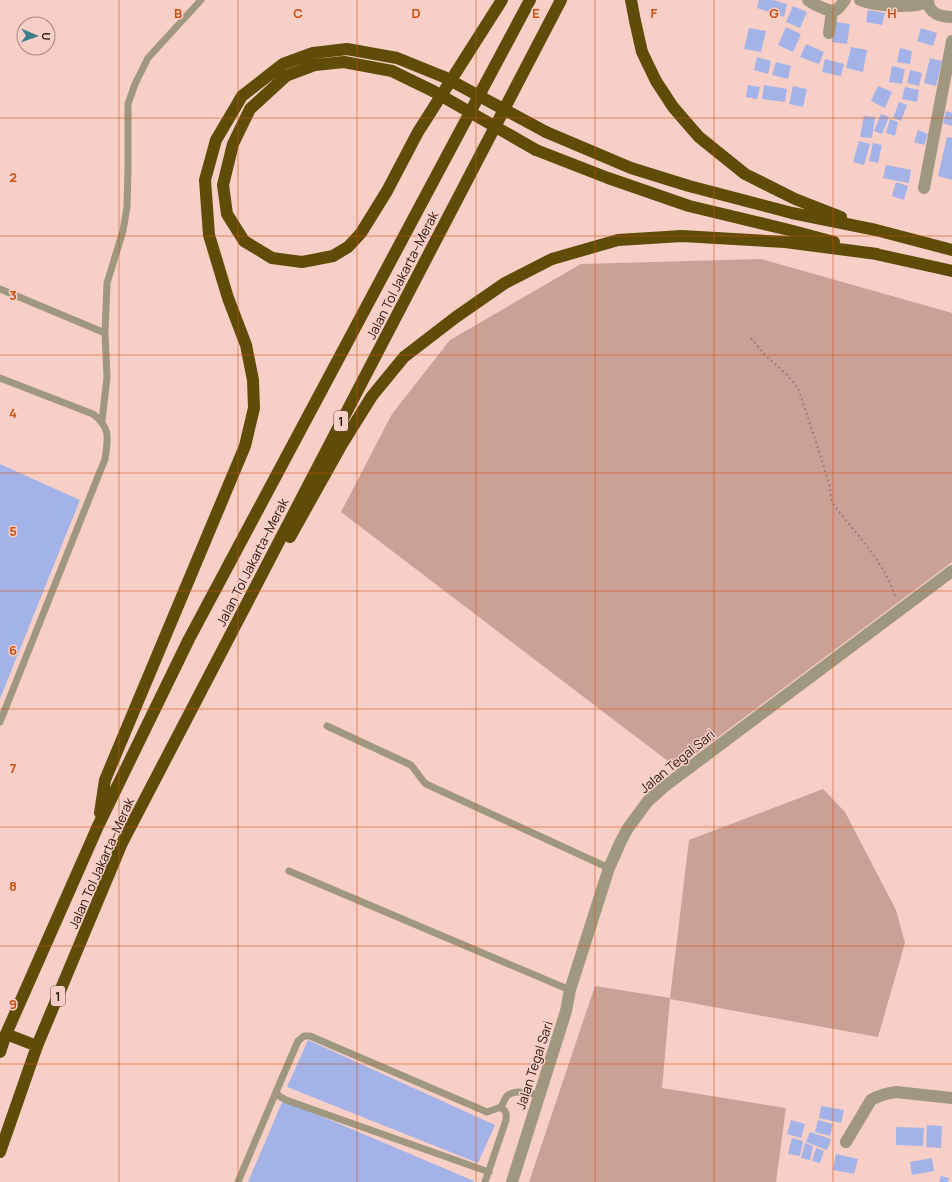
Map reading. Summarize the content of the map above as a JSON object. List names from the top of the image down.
{
  "streets": {
    "highway": ["Jalan Tol Jakarta–Merak", "1"],
    "street": ["Jalan Tegal Sari"]
  },
  "north": "right",
  "grid": {
    "columns": [
      "B",
      "C",
      "D",
      "E",
      "F",
      "G",
      "H"
    ],
    "rows": [
      "2",
      "3",
      "4",
      "5",
      "6",
      "7",
      "8",
      "9"
    ]
  }
}
